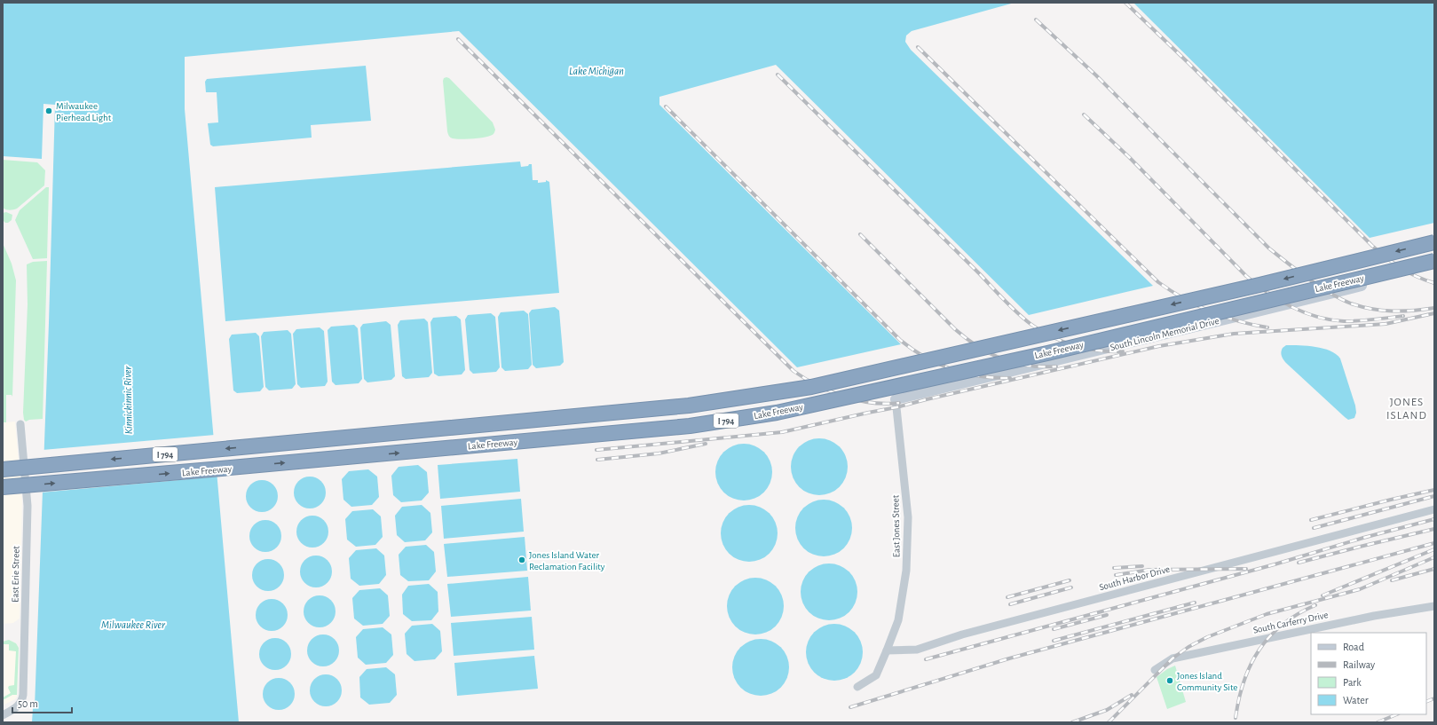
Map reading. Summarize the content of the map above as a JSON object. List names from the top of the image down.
{
  "streets": {
    "highway": ["Lake Freeway", "I 794"],
    "street": [
      "South Lincoln Memorial Drive",
      "East Jones Street",
      "East Erie Street",
      "South Harbor Drive",
      "South Carferry Drive"
    ]
  },
  "crossings": [
    ["South Lincoln Memorial Drive", "East Jones Street"],
    ["East Jones Street", "South Harbor Drive"]
  ],
  "districts": ["JONES ISLAND"],
  "water": ["Lake Michigan", "Kinnickinnic River", "Milwaukee River"],
  "places": ["Milwaukee Pierhead Light", "Jones Island Water Reclamation Facility", "Jones Island Community Site"],
  "legend": [
    "Road",
    "Railway",
    "Park",
    "Water"
  ],
  "scale_bar": "50 m"
}
